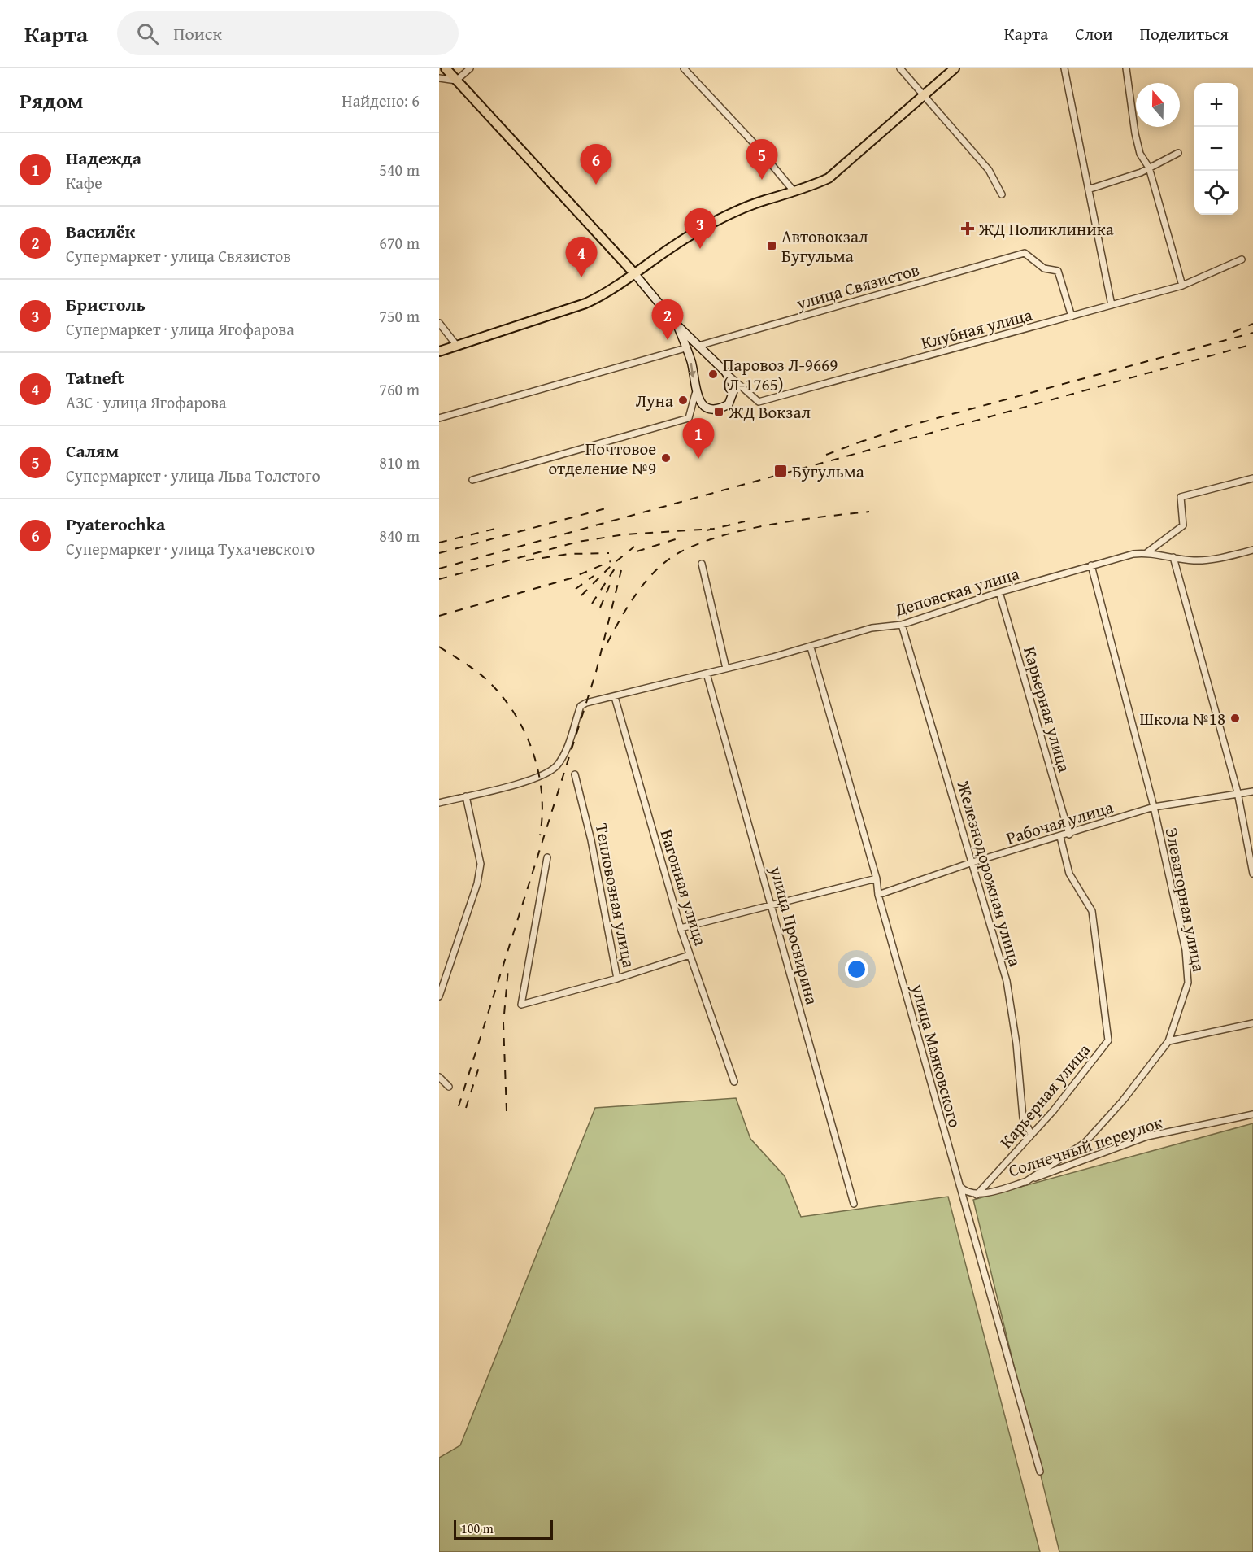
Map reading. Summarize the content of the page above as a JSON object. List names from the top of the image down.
{
  "streets": {
    "street": [
      "улица Связистов",
      "Клубная улица",
      "Деповская улица",
      "Карьерная улица",
      "Рабочая улица",
      "Железнодорожная улица",
      "Вагонная улица",
      "Тепловозная улица",
      "Элеваторная улица",
      "улица Просвирина",
      "улица Маяковского",
      "Солнечный переулок"
    ]
  },
  "crossings": [
    ["улица Связистов", "Клубная улица"],
    ["Деповская улица", "Карьерная улица"],
    ["Деповская улица", "Железнодорожная улица"],
    ["Деповская улица", "Вагонная улица"],
    ["Деповская улица", "Элеваторная улица"],
    ["Деповская улица", "улица Просвирина"],
    ["Деповская улица", "улица Маяковского"],
    ["Карьерная улица", "Рабочая улица"],
    ["Карьерная улица", "Железнодорожная улица"],
    ["Карьерная улица", "Солнечный переулок"],
    ["Рабочая улица", "Железнодорожная улица"],
    ["Рабочая улица", "Элеваторная улица"],
    ["Рабочая улица", "улица Маяковского"],
    ["Вагонная улица", "Тепловозная улица"],
    ["Элеваторная улица", "Солнечный переулок"]
  ],
  "places": {
    "health": ["ЖД Поликлиника"],
    "transit": ["Автовокзал Бугульма", "ЖД Вокзал", "Бугульма"],
    "other": [
      "Паровоз Л-9669 (Л-1765)",
      "Луна",
      "Почтовое отделение №9",
      "Школа №18"
    ]
  },
  "scale_bar": "100 m",
  "north": "top",
  "page": {
    "header": "Карта",
    "search": "Поиск",
    "nav": ["Карта", "Слои", "Поделиться"],
    "heading": ["Рядом", "Найдено: 6"],
    "map_buttons": ["+", "−"],
    "list": [
      {
        "mark": "1",
        "name": "Надежда",
        "note": "Кафе",
        "value": "540 m"
      },
      {
        "mark": "2",
        "name": "Василёк",
        "note": "Супермаркет · улица Связистов",
        "value": "670 m"
      },
      {
        "mark": "3",
        "name": "Бристоль",
        "note": "Супермаркет · улица Ягофарова",
        "value": "750 m"
      },
      {
        "mark": "4",
        "name": "Tatneft",
        "note": "АЗС · улица Ягофарова",
        "value": "760 m"
      },
      {
        "mark": "5",
        "name": "Салям",
        "note": "Супермаркет · улица Льва Толстого",
        "value": "810 m"
      },
      {
        "mark": "6",
        "name": "Pyaterochka",
        "note": "Супермаркет · улица Тухачевского",
        "value": "840 m"
      }
    ],
    "pins": [
      "5",
      "6",
      "3",
      "4",
      "2",
      "1"
    ],
    "scale": "100 m"
  }
}
